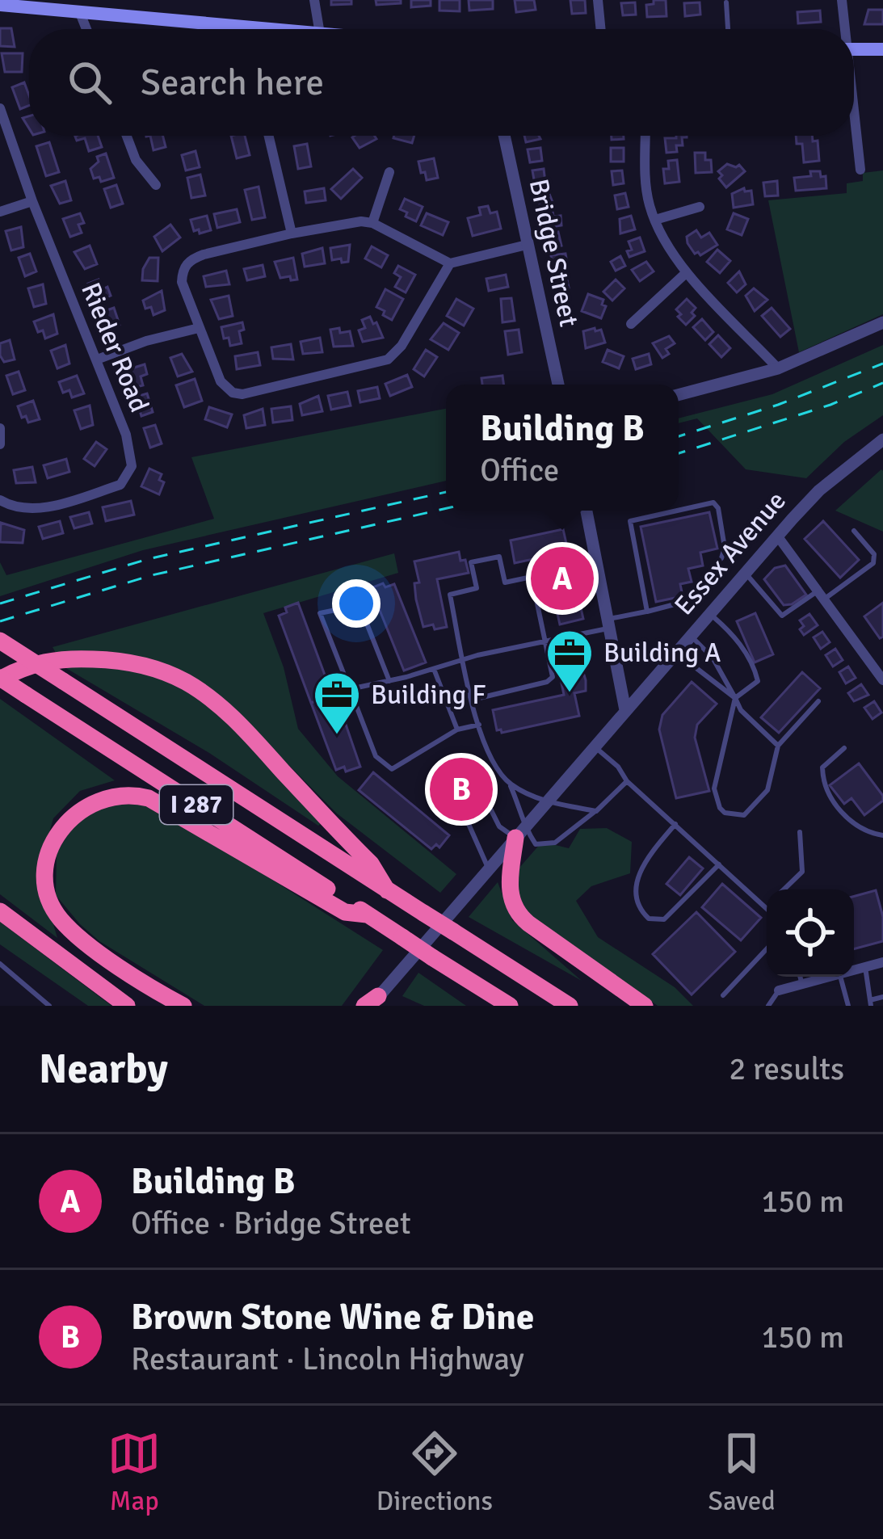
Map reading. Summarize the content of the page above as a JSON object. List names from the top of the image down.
{
  "streets": {
    "highway": ["I 287"],
    "street": ["Bridge Street", "Rieder Road", "Essex Avenue"]
  },
  "places": {
    "office": ["Building A", "Building F"]
  },
  "page": {
    "search": "Search here",
    "popup": ["Building B", "Office"],
    "pins": ["A", "B"],
    "heading": ["Nearby", "2 results"],
    "list": [
      {
        "mark": "A",
        "name": "Building B",
        "note": "Office · Bridge Street",
        "value": "150 m"
      },
      {
        "mark": "B",
        "name": "Brown Stone Wine & Dine",
        "note": "Restaurant · Lincoln Highway",
        "value": "150 m"
      }
    ],
    "nav": ["Map", "Directions", "Saved"]
  }
}
